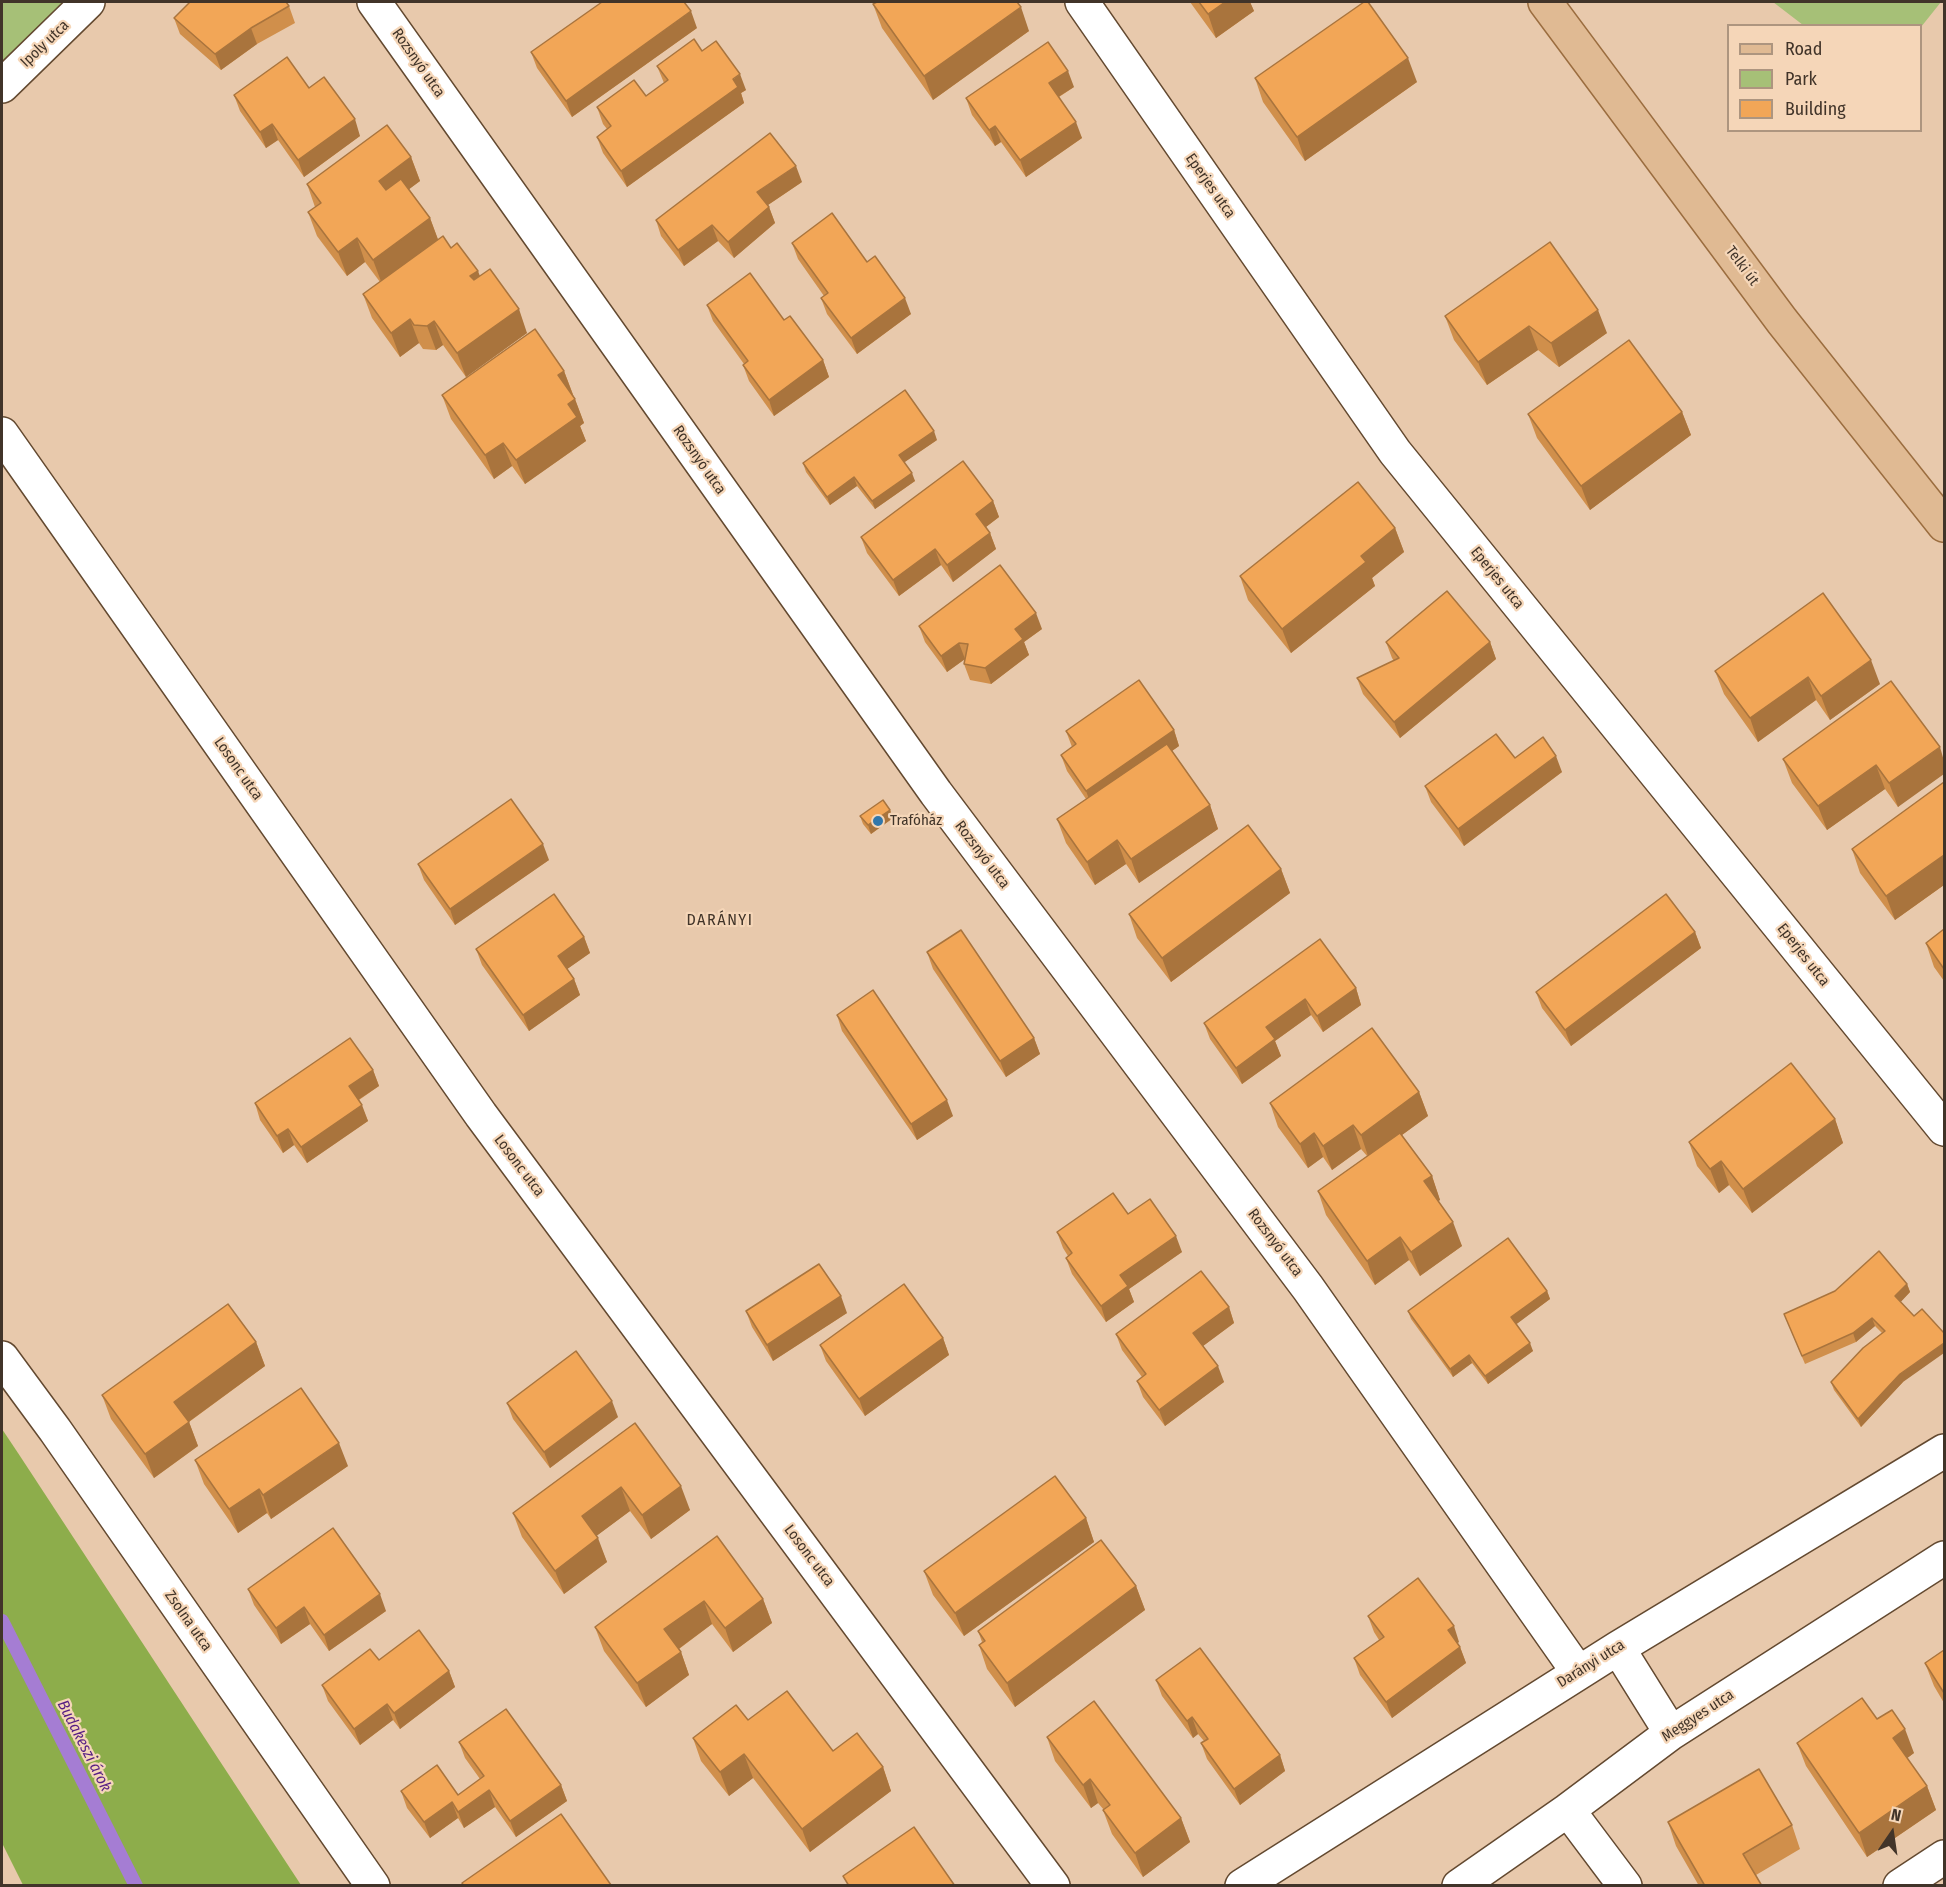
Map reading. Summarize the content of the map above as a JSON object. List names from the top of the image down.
{
  "streets": {
    "main road": ["Telki út"],
    "street": [
      "Ipoly utca",
      "Rozsnyó utca",
      "Eperjes utca",
      "Losonc utca",
      "Zsolna utca",
      "Darányi utca",
      "Meggyes utca"
    ]
  },
  "crossings": [
    ["Rozsnyó utca", "Darányi utca"]
  ],
  "districts": ["DARÁNYI"],
  "water": ["Budakeszi árok"],
  "places": ["Trafóház"],
  "legend": ["Road", "Park", "Building"],
  "north": "top"
}
